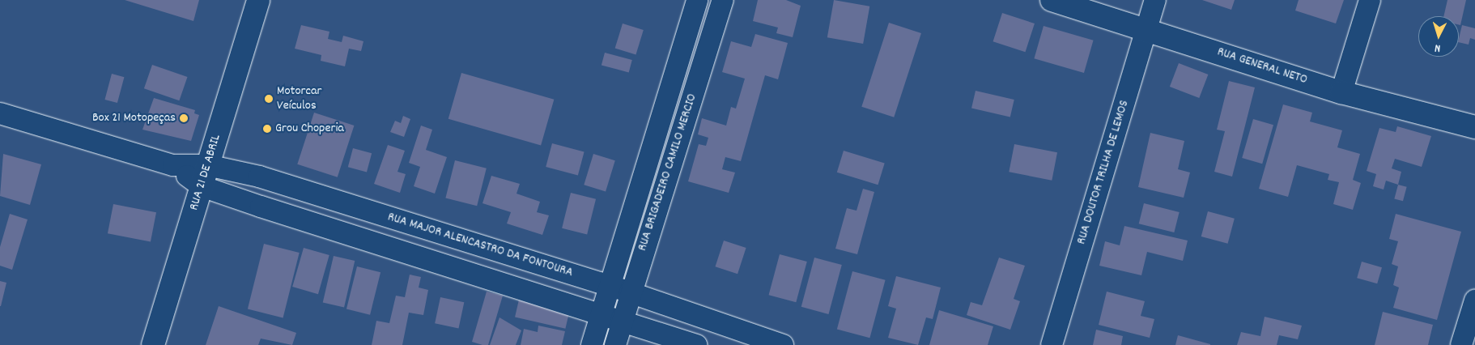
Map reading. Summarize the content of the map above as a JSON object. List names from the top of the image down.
{
  "streets": {
    "street": [
      "RUA GENERAL NETO",
      "RUA 21 DE ABRIL",
      "RUA BRIGADEIRO CAMILO MERCIO",
      "RUA DOUTOR TRILHA DE LEMOS",
      "RUA MAJOR ALENCASTRO DA FONTOURA"
    ]
  },
  "crossings": [
    ["RUA GENERAL NETO", "RUA DOUTOR TRILHA DE LEMOS"],
    ["RUA 21 DE ABRIL", "RUA MAJOR ALENCASTRO DA FONTOURA"],
    ["RUA BRIGADEIRO CAMILO MERCIO", "RUA MAJOR ALENCASTRO DA FONTOURA"]
  ],
  "places": ["Motorcar Veículos", "Box 21 Motopeças", "Grou Choperia"],
  "north": "bottom"
}
